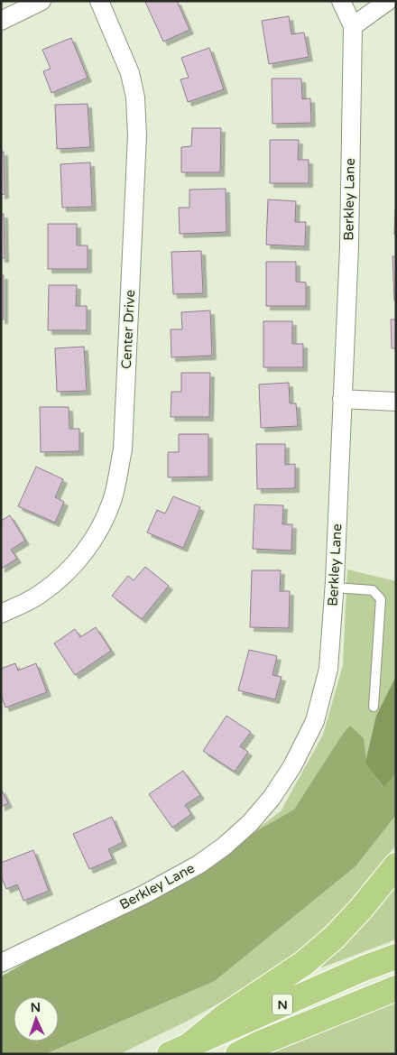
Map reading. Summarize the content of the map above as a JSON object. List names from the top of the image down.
{
  "streets": {
    "highway": ["N"],
    "street": ["Berkley Lane", "Center Drive"]
  },
  "north": "top"
}
